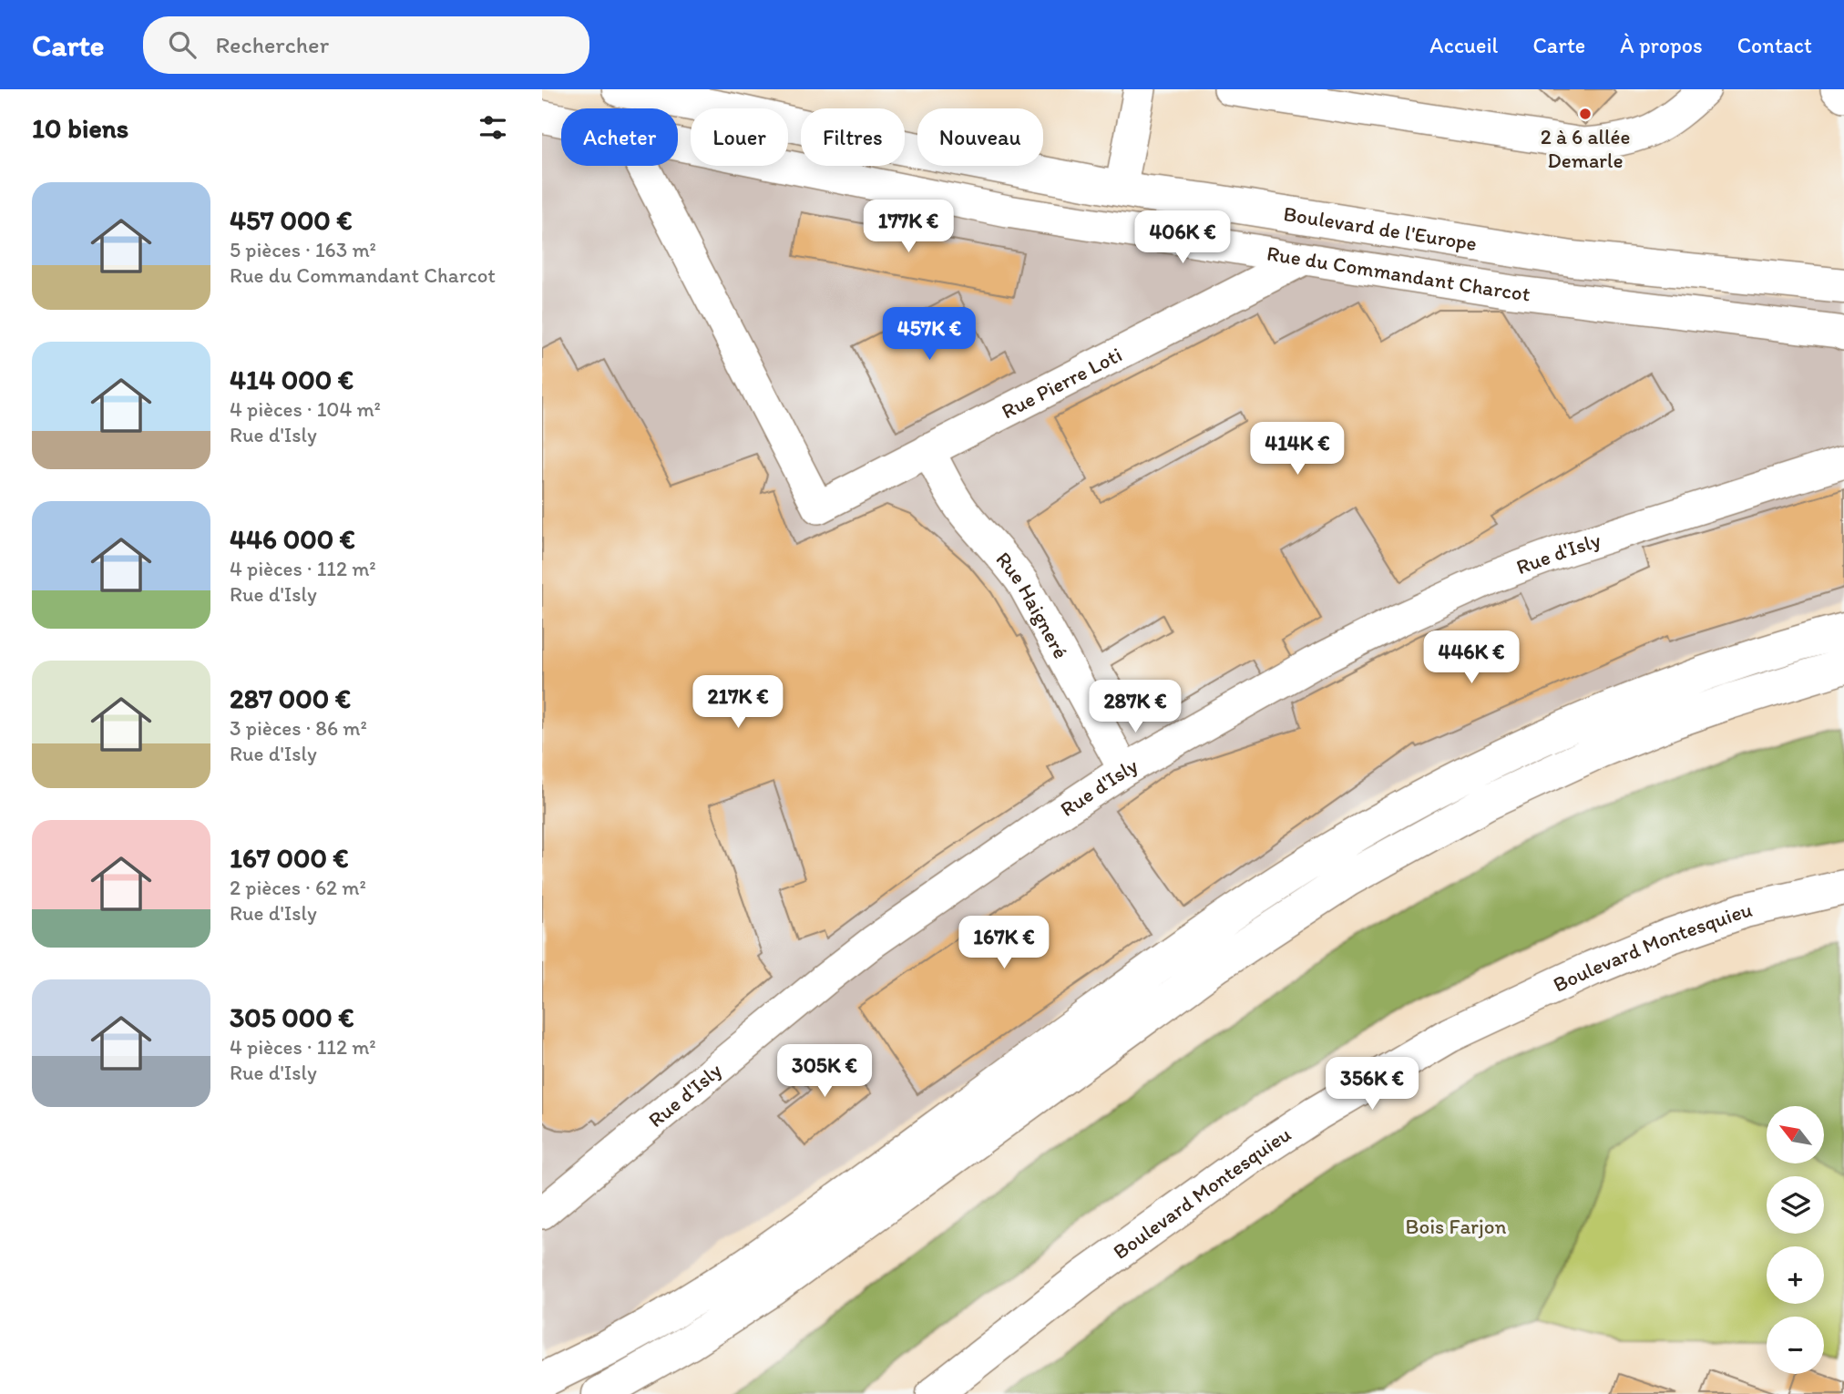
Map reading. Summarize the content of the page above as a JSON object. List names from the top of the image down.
{
  "streets": {
    "main road": ["Boulevard de l'Europe", "Boulevard Montesquieu"],
    "street": [
      "Rue du Commandant Charcot",
      "Rue Pierre Loti",
      "Rue d'Isly",
      "Rue Haigneré"
    ]
  },
  "crossings": [
    ["Rue du Commandant Charcot", "Rue Pierre Loti"],
    ["Rue Pierre Loti", "Rue Haigneré"],
    ["Rue d'Isly", "Rue Haigneré"]
  ],
  "parks": ["Bois Farjon"],
  "places": ["2 à 6 allée Demarle"],
  "north": "top left",
  "page": {
    "header": "Carte",
    "search": "Rechercher",
    "nav": [
      "Accueil",
      "Carte",
      "À propos",
      "Contact"
    ],
    "heading": "10 biens",
    "chip": [
      "Acheter",
      "Louer",
      "Filtres",
      "Nouveau"
    ],
    "list": [
      {
        "name": "457 000 €",
        "note": "5 pièces · 163 m² · Rue du Commandant Charcot"
      },
      {
        "name": "414 000 €",
        "note": "4 pièces · 104 m² · Rue d'Isly"
      },
      {
        "name": "446 000 €",
        "note": "4 pièces · 112 m² · Rue d'Isly"
      },
      {
        "name": "287 000 €",
        "note": "3 pièces · 86 m² · Rue d'Isly"
      },
      {
        "name": "167 000 €",
        "note": "2 pièces · 62 m² · Rue d'Isly"
      },
      {
        "name": "305 000 €",
        "note": "4 pièces · 112 m² · Rue d'Isly"
      }
    ],
    "price": [
      "177K €",
      "406K €",
      "457K €",
      "414K €",
      "446K €",
      "217K €",
      "287K €",
      "167K €",
      "305K €",
      "356K €"
    ],
    "map_buttons": ["+", "−"]
  }
}
